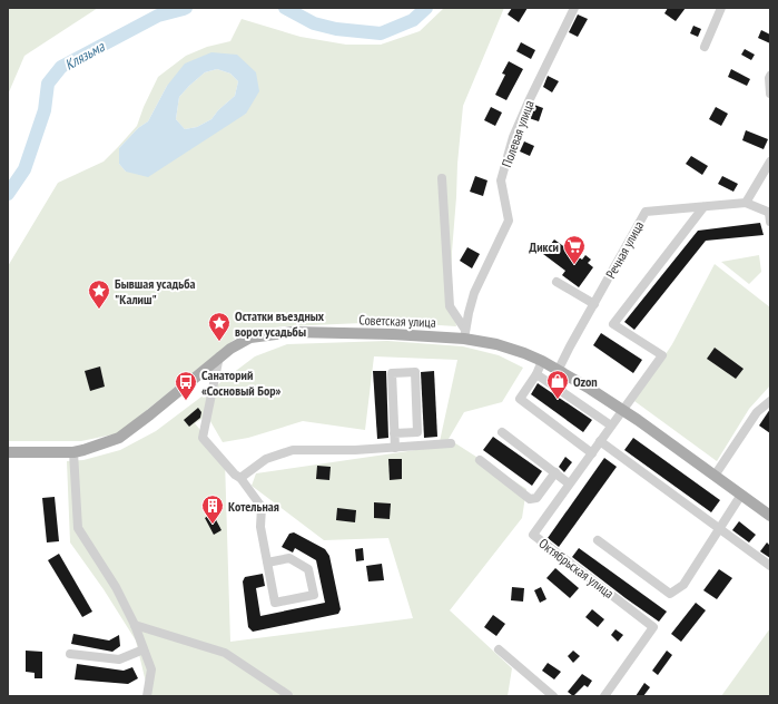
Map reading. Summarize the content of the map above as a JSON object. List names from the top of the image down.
{
  "streets": {
    "main road": ["Советская улица"],
    "street": ["Полевая улица", "Речная улица", "Октябрьская улица"]
  },
  "crossings": [
    ["Полевая улица", "Советская улица"],
    ["Речная улица", "Советская улица"],
    ["Речная улица", "Октябрьская улица"],
    ["Советская улица", "Октябрьская улица"]
  ],
  "water": ["Клязьма"],
  "places": {
    "supermarket": ["Дикси"],
    "place": ["Бывшая усадьба \"Калиш\"", "Остатки въездных ворот усадьбы"],
    "shop": ["Ozon"],
    "bus stop": ["Санаторий «Сосновый Бор»"],
    "building": ["Котельная"]
  }
}
